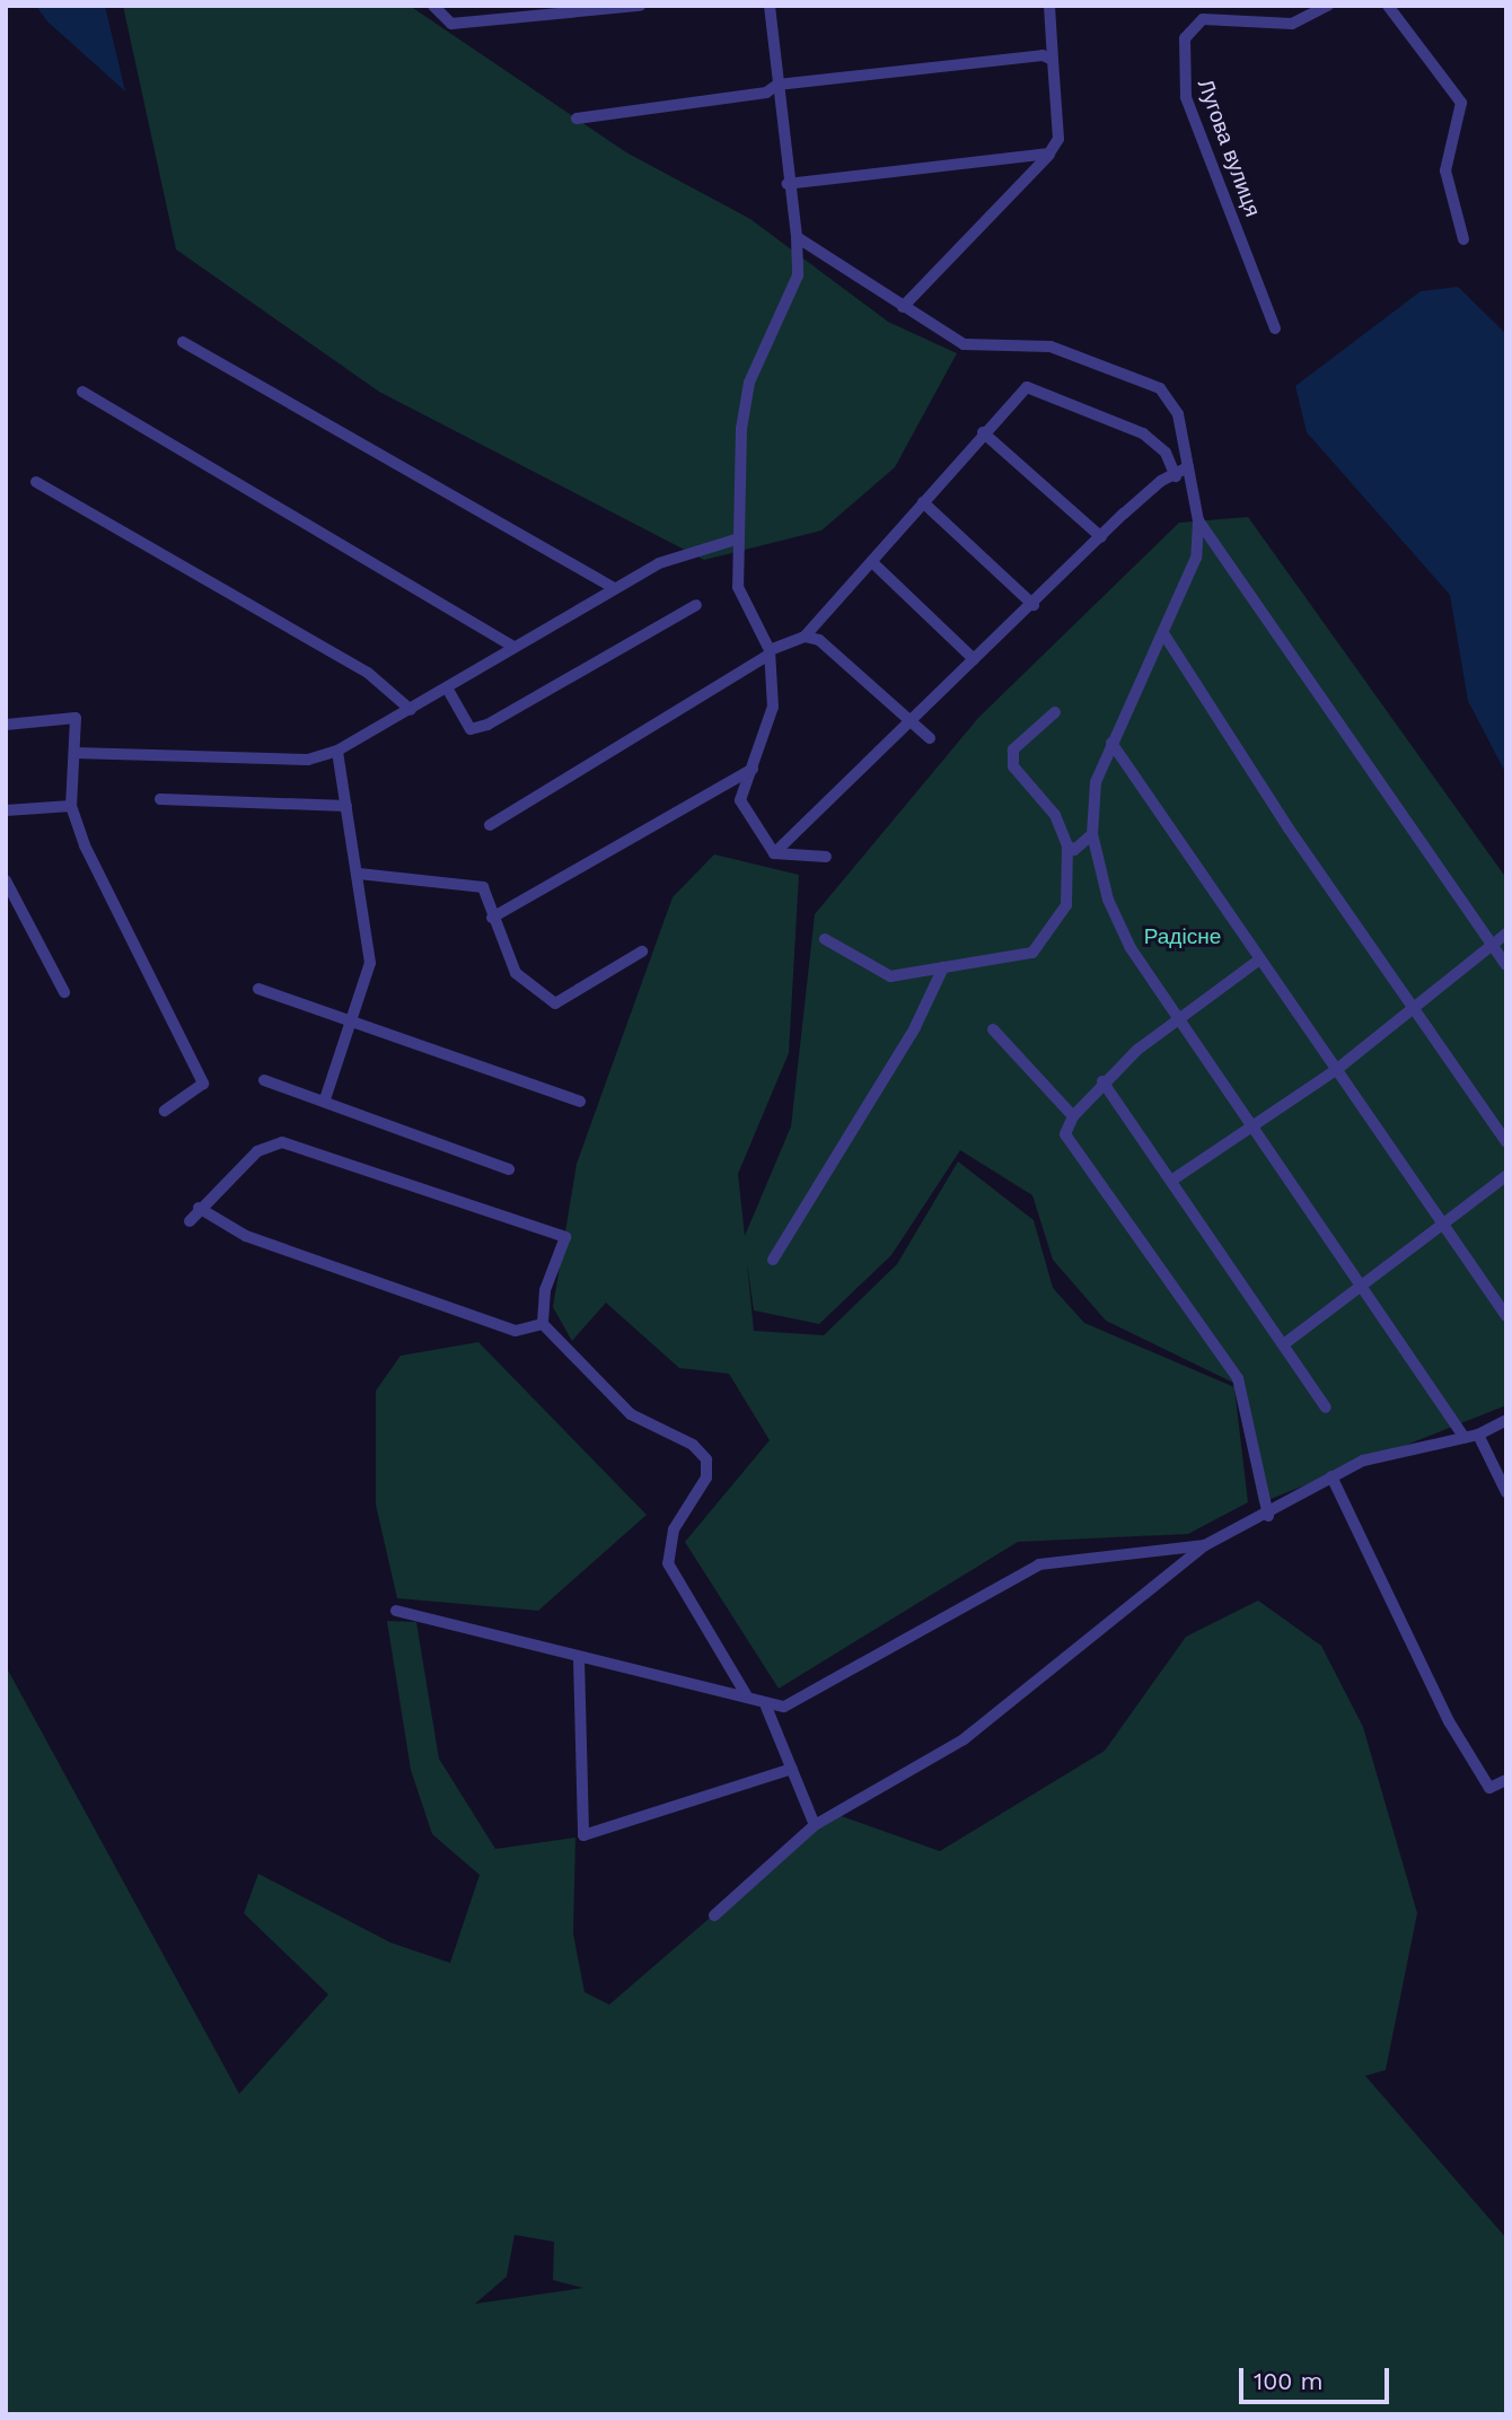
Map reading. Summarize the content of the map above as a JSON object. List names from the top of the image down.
{
  "streets": {
    "street": ["Лугова вулиця"]
  },
  "parks": ["Радісне"],
  "scale_bar": "100 m"
}
